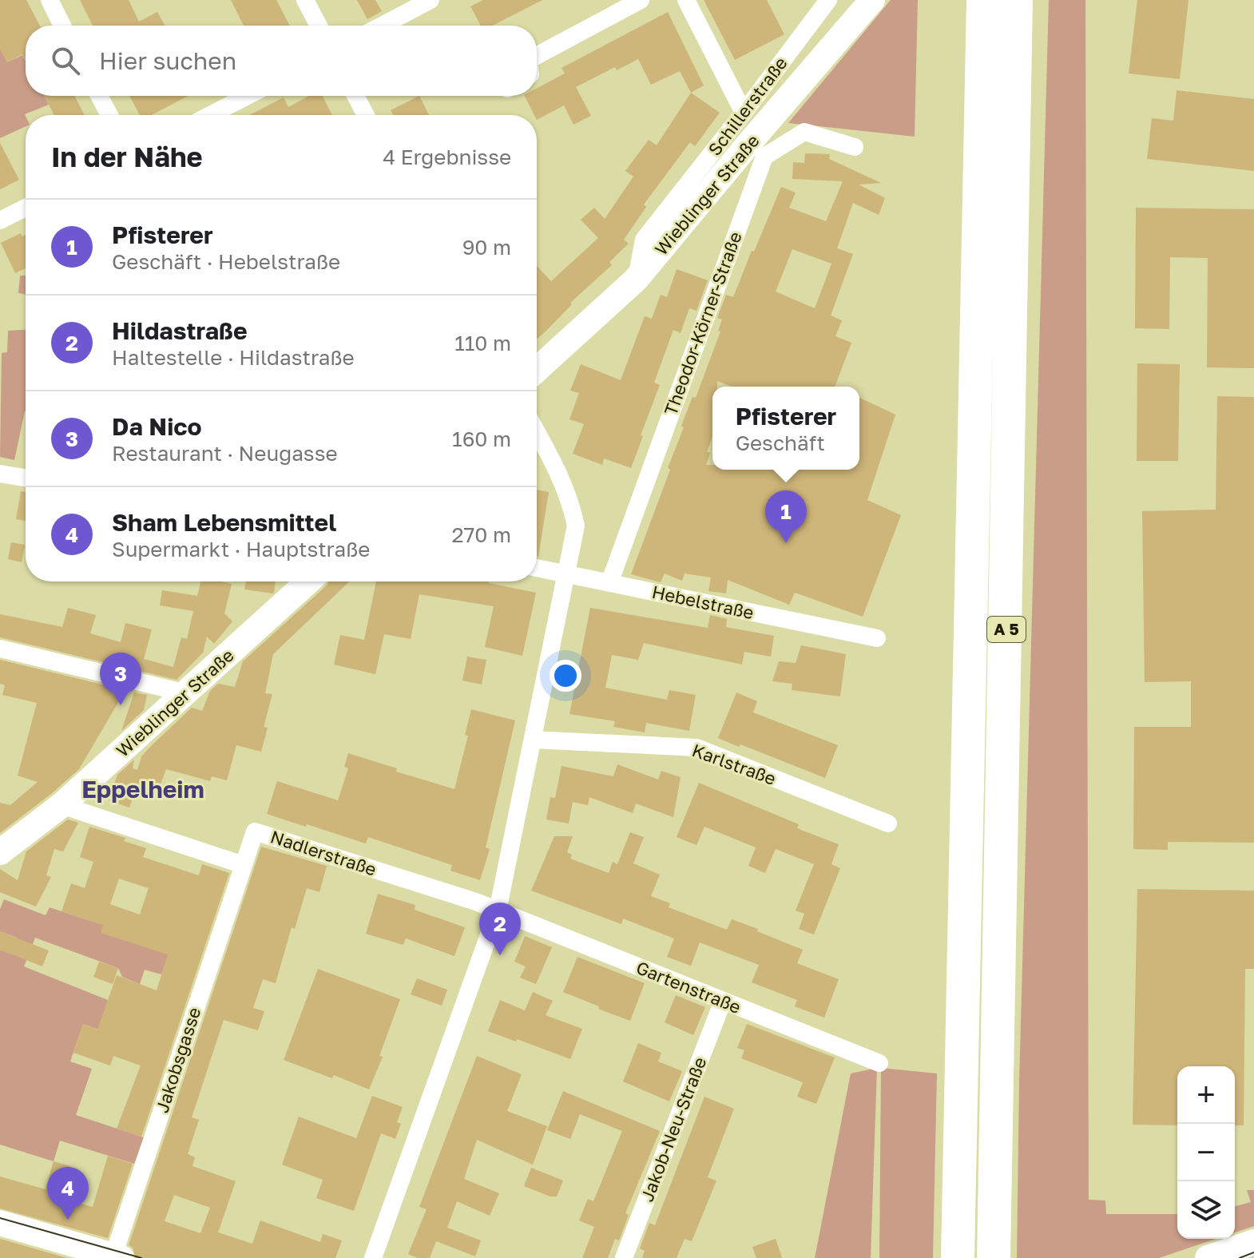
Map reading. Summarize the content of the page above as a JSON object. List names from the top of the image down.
{
  "streets": {
    "highway": ["A 5"],
    "street": [
      "Schillerstraße",
      "Wieblinger Straße",
      "Theodor-Körner-Straße",
      "Hebelstraße",
      "Karlstraße",
      "Nadlerstraße",
      "Gartenstraße",
      "Jakobsgasse",
      "Jakob-Neu-Straße"
    ]
  },
  "crossings": [
    ["Schillerstraße", "Wieblinger Straße"],
    ["Theodor-Körner-Straße", "Hebelstraße"],
    ["Nadlerstraße", "Gartenstraße"],
    ["Nadlerstraße", "Jakobsgasse"],
    ["Gartenstraße", "Jakob-Neu-Straße"]
  ],
  "districts": ["Eppelheim"],
  "page": {
    "search": "Hier suchen",
    "heading": ["In der Nähe", "4 Ergebnisse"],
    "list": [
      {
        "mark": "1",
        "name": "Pfisterer",
        "note": "Geschäft · Hebelstraße",
        "value": "90 m"
      },
      {
        "mark": "2",
        "name": "Hildastraße",
        "note": "Haltestelle · Hildastraße",
        "value": "110 m"
      },
      {
        "mark": "3",
        "name": "Da Nico",
        "note": "Restaurant · Neugasse",
        "value": "160 m"
      },
      {
        "mark": "4",
        "name": "Sham Lebensmittel",
        "note": "Supermarkt · Hauptstraße",
        "value": "270 m"
      }
    ],
    "popup": ["Pfisterer", "Geschäft"],
    "pins": [
      "1",
      "3",
      "2",
      "4"
    ],
    "map_buttons": ["+", "−"]
  }
}
